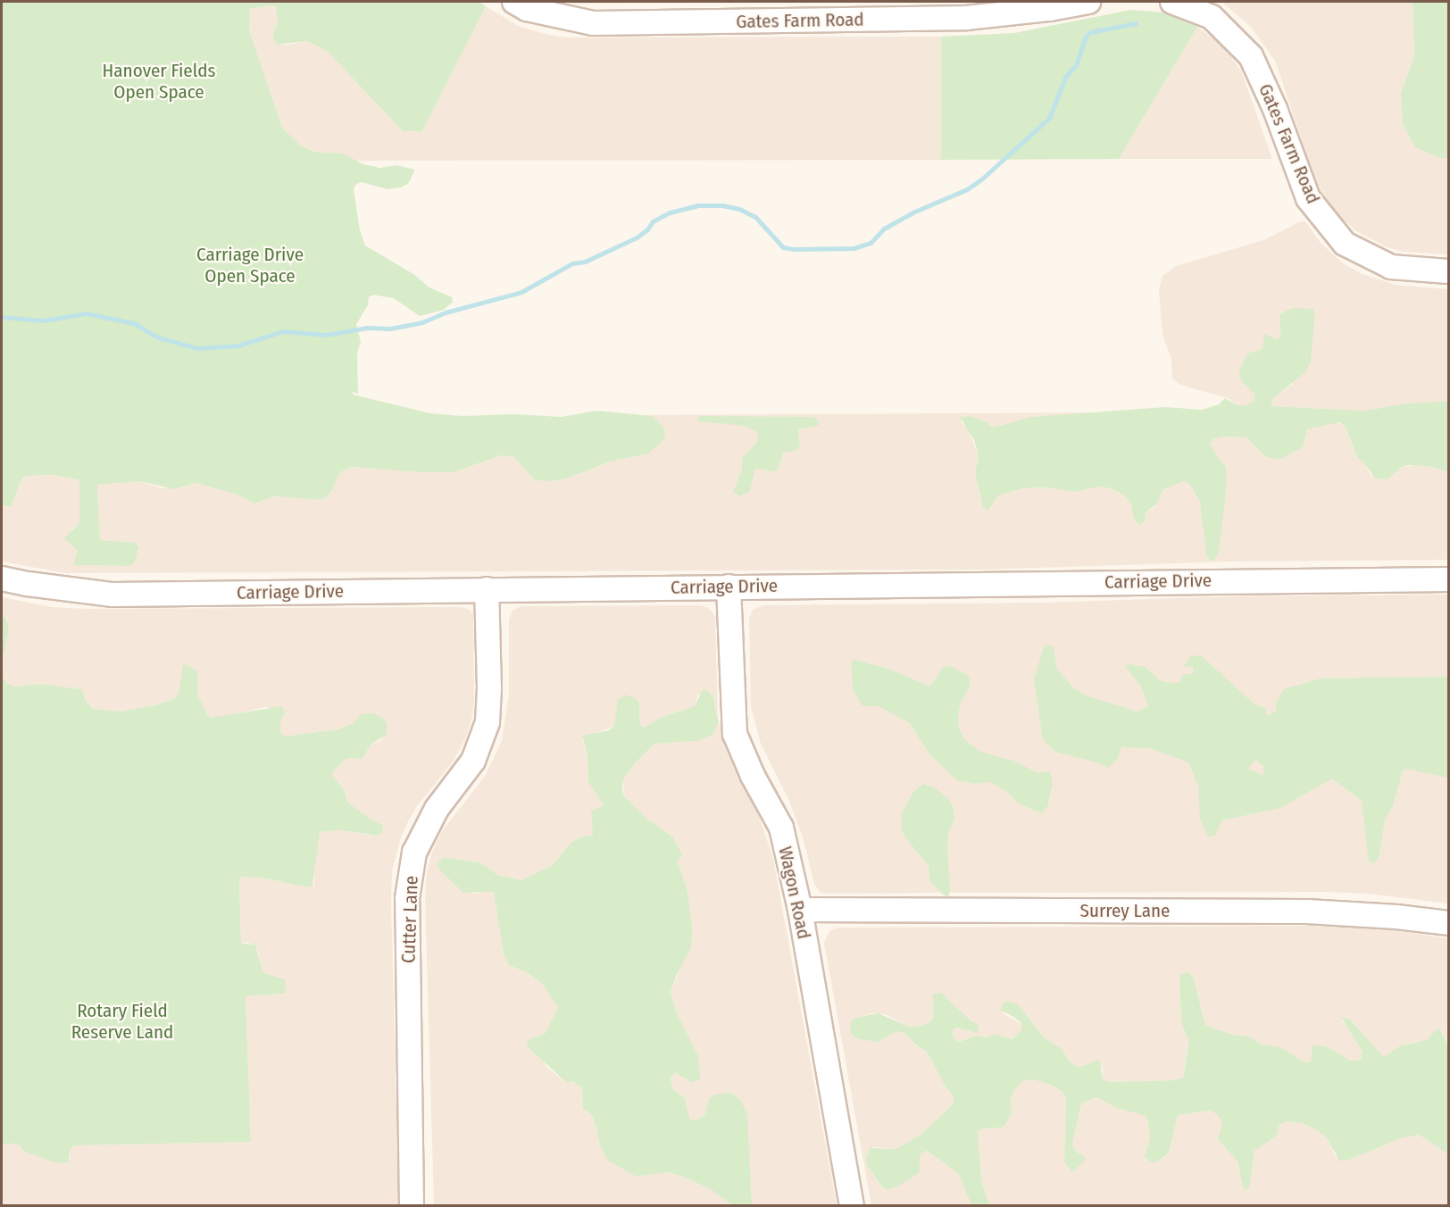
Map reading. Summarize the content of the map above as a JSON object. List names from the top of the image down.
{
  "streets": {
    "street": [
      "Gates Farm Road",
      "Carriage Drive",
      "Wagon Road",
      "Surrey Lane",
      "Cutter Lane"
    ]
  },
  "crossings": [
    ["Carriage Drive", "Wagon Road"],
    ["Carriage Drive", "Cutter Lane"],
    ["Wagon Road", "Surrey Lane"]
  ],
  "parks": ["Hanover Fields Open Space", "Carriage Drive Open Space", "Rotary Field Reserve Land"]
}
